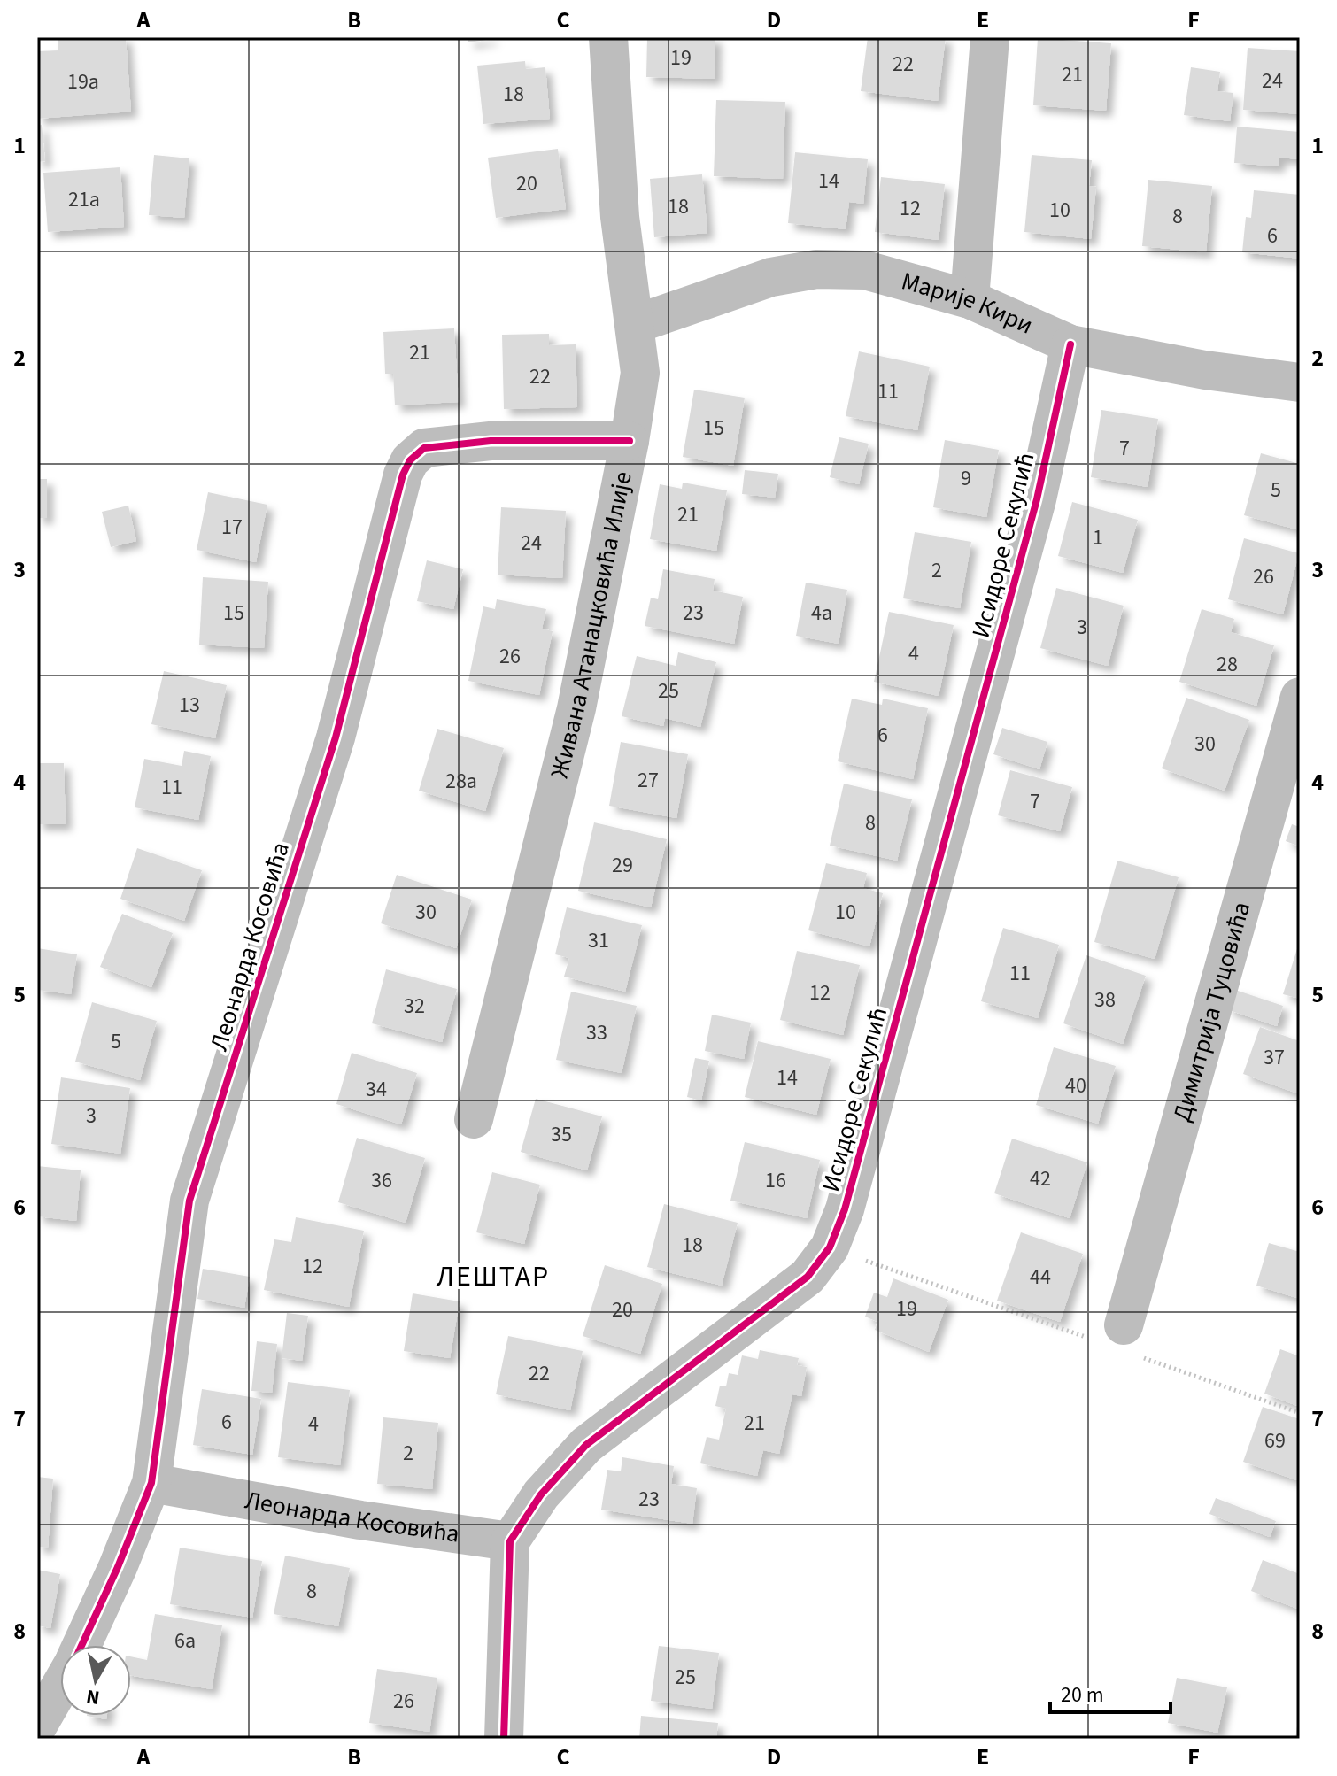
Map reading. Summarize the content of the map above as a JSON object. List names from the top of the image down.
{
  "streets": {
    "street": [
      "Марије Кири",
      "Исидоре Секулић",
      "Живана Атанацковића Илије",
      "Леонарда Косовића",
      "Димитрија Туцовића"
    ]
  },
  "crossings": [
    ["Марије Кири", "Исидоре Секулић"],
    ["Марије Кири", "Живана Атанацковића Илије"],
    ["Исидоре Секулић", "Леонарда Косовића"],
    ["Живана Атанацковића Илије", "Леонарда Косовића"]
  ],
  "districts": ["ЛЕШТАР"],
  "house_numbers": [
    "19",
    "22",
    "21",
    "24",
    "19a",
    "18",
    "14",
    "20",
    "21a",
    "18",
    "12",
    "10",
    "8",
    "6",
    "21",
    "22",
    "11",
    "15",
    "7",
    "9",
    "5",
    "21",
    "17",
    "1",
    "24",
    "2",
    "26",
    "15",
    "23",
    "4a",
    "3",
    "4",
    "26",
    "28",
    "25",
    "13",
    "6",
    "30",
    "27",
    "28a",
    "11",
    "7",
    "8",
    "29",
    "30",
    "10",
    "31",
    "11",
    "12",
    "38",
    "32",
    "33",
    "5",
    "37",
    "14",
    "40",
    "34",
    "3",
    "35",
    "42",
    "36",
    "16",
    "18",
    "12",
    "44",
    "19",
    "20",
    "22",
    "6",
    "21",
    "4",
    "69",
    "2",
    "23",
    "8",
    "6a",
    "25",
    "26"
  ],
  "scale_bar": "20 m",
  "north": "bottom",
  "grid": {
    "columns": [
      "A",
      "B",
      "C",
      "D",
      "E",
      "F"
    ],
    "rows": [
      "1",
      "2",
      "3",
      "4",
      "5",
      "6",
      "7",
      "8"
    ]
  }
}
